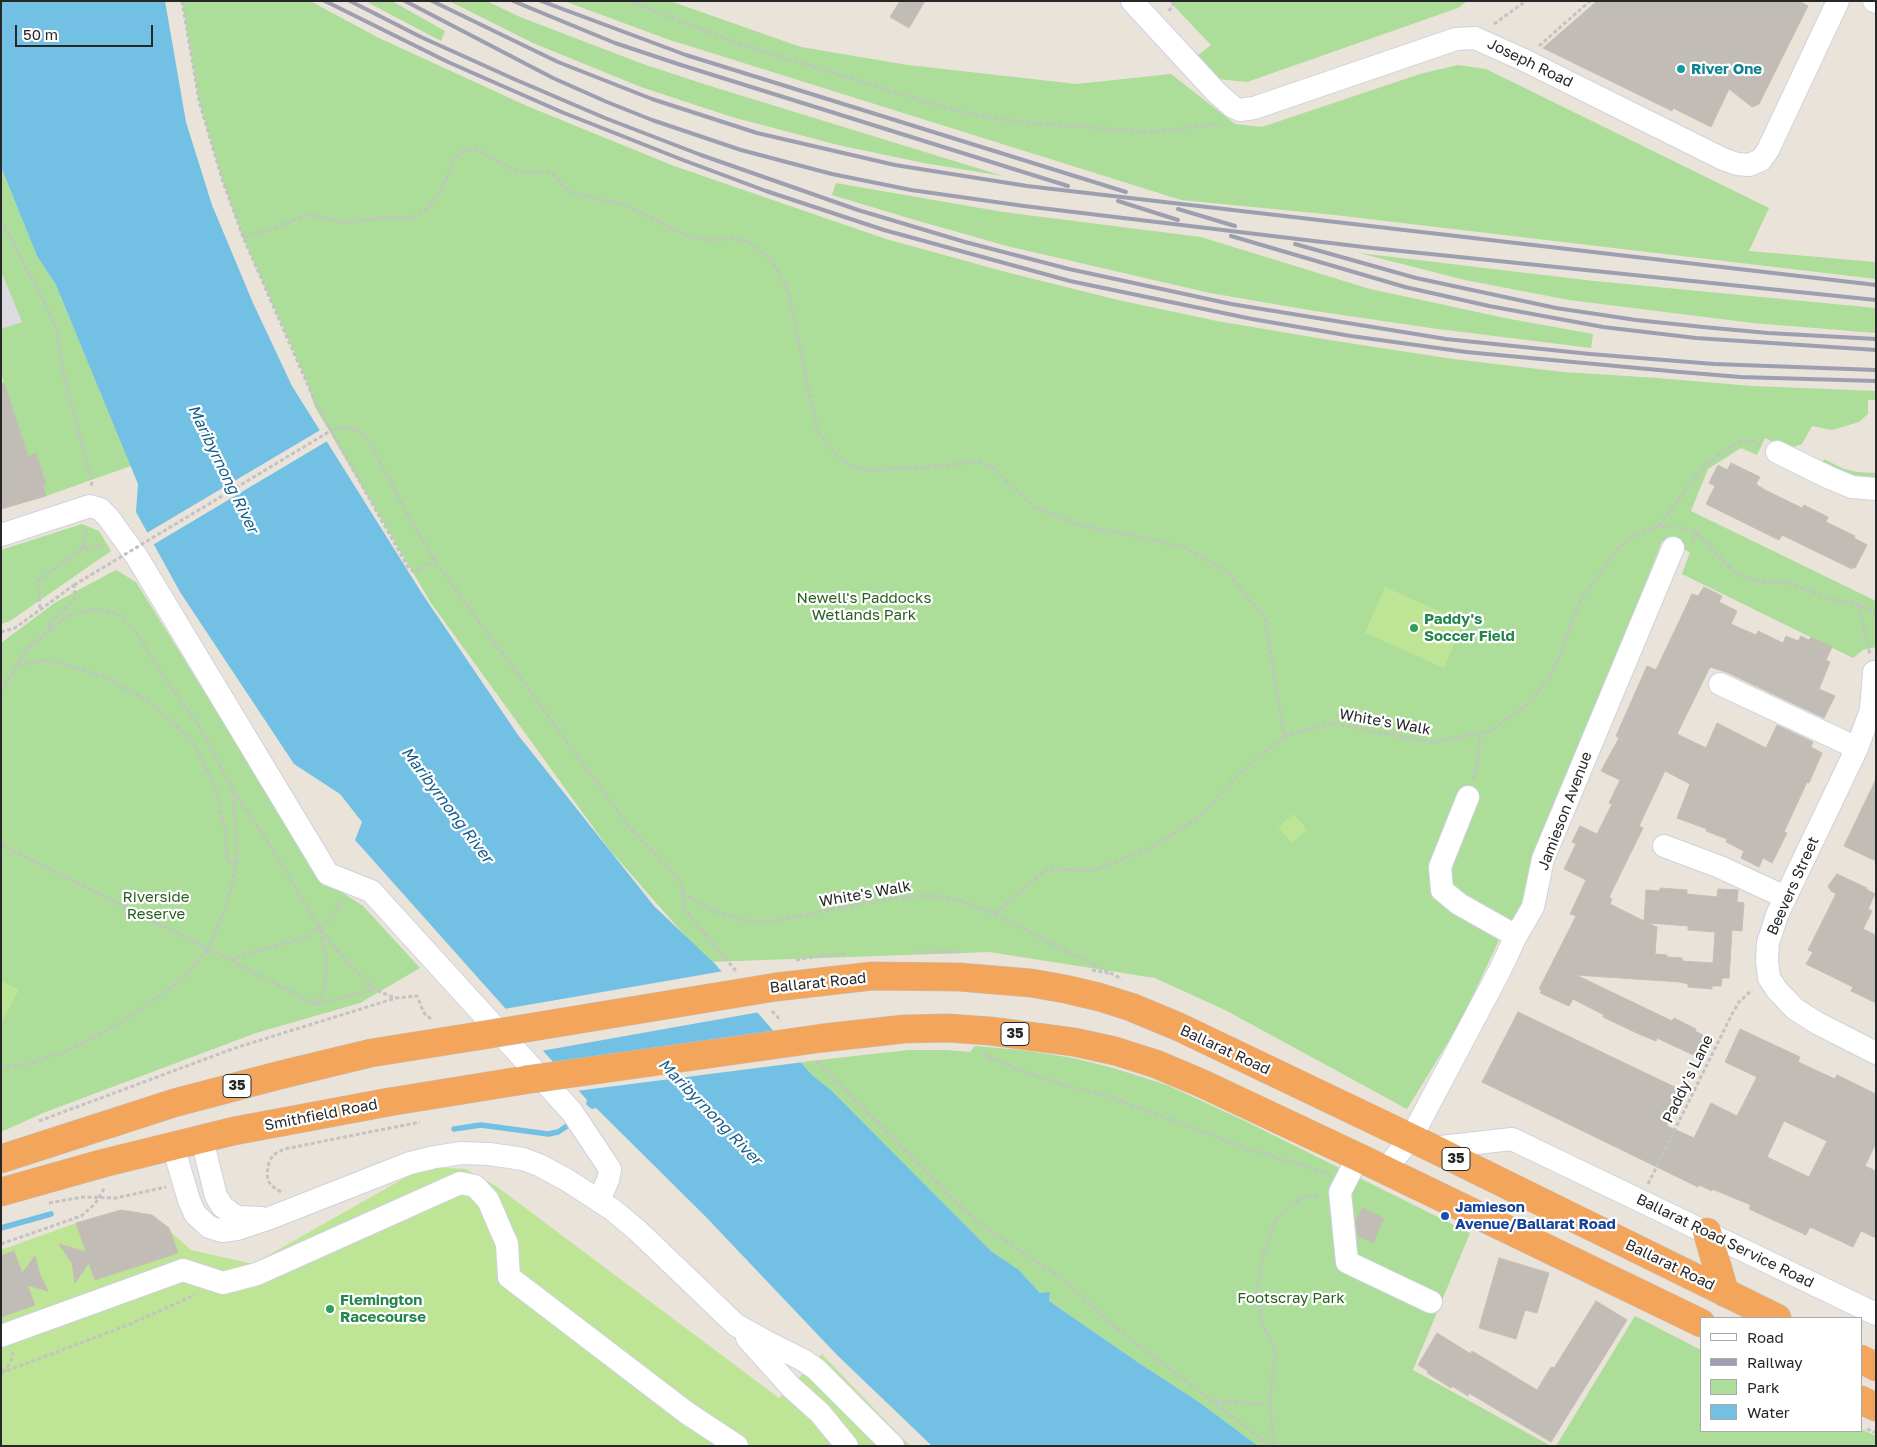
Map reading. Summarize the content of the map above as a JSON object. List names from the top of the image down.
{
  "streets": {
    "highway": ["Ballarat Road", "35", "Smithfield Road"],
    "street": [
      "Joseph Road",
      "Jamieson Avenue",
      "Beevers Street",
      "Ballarat Road Service Road"
    ],
    "path": ["White's Walk", "Paddy's Lane"]
  },
  "crossings": [
    ["Jamieson Avenue", "Ballarat Road"],
    ["Jamieson Avenue", "35"],
    ["Jamieson Avenue", "Ballarat Road Service Road"],
    ["Beevers Street", "Paddy's Lane"],
    ["Ballarat Road", "35"],
    ["Ballarat Road", "Ballarat Road Service Road"],
    ["35", "Smithfield Road"],
    ["Paddy's Lane", "Ballarat Road Service Road"]
  ],
  "water": ["Maribyrnong River"],
  "parks": ["Newell's Paddocks Wetlands Park", "Riverside Reserve", "Footscray Park"],
  "places": [
    "River One",
    "Paddy's Soccer Field",
    "Jamieson Avenue/Ballarat Road",
    "Flemington Racecourse"
  ],
  "legend": [
    "Road",
    "Railway",
    "Park",
    "Water"
  ],
  "scale_bar": "50 m"
}
